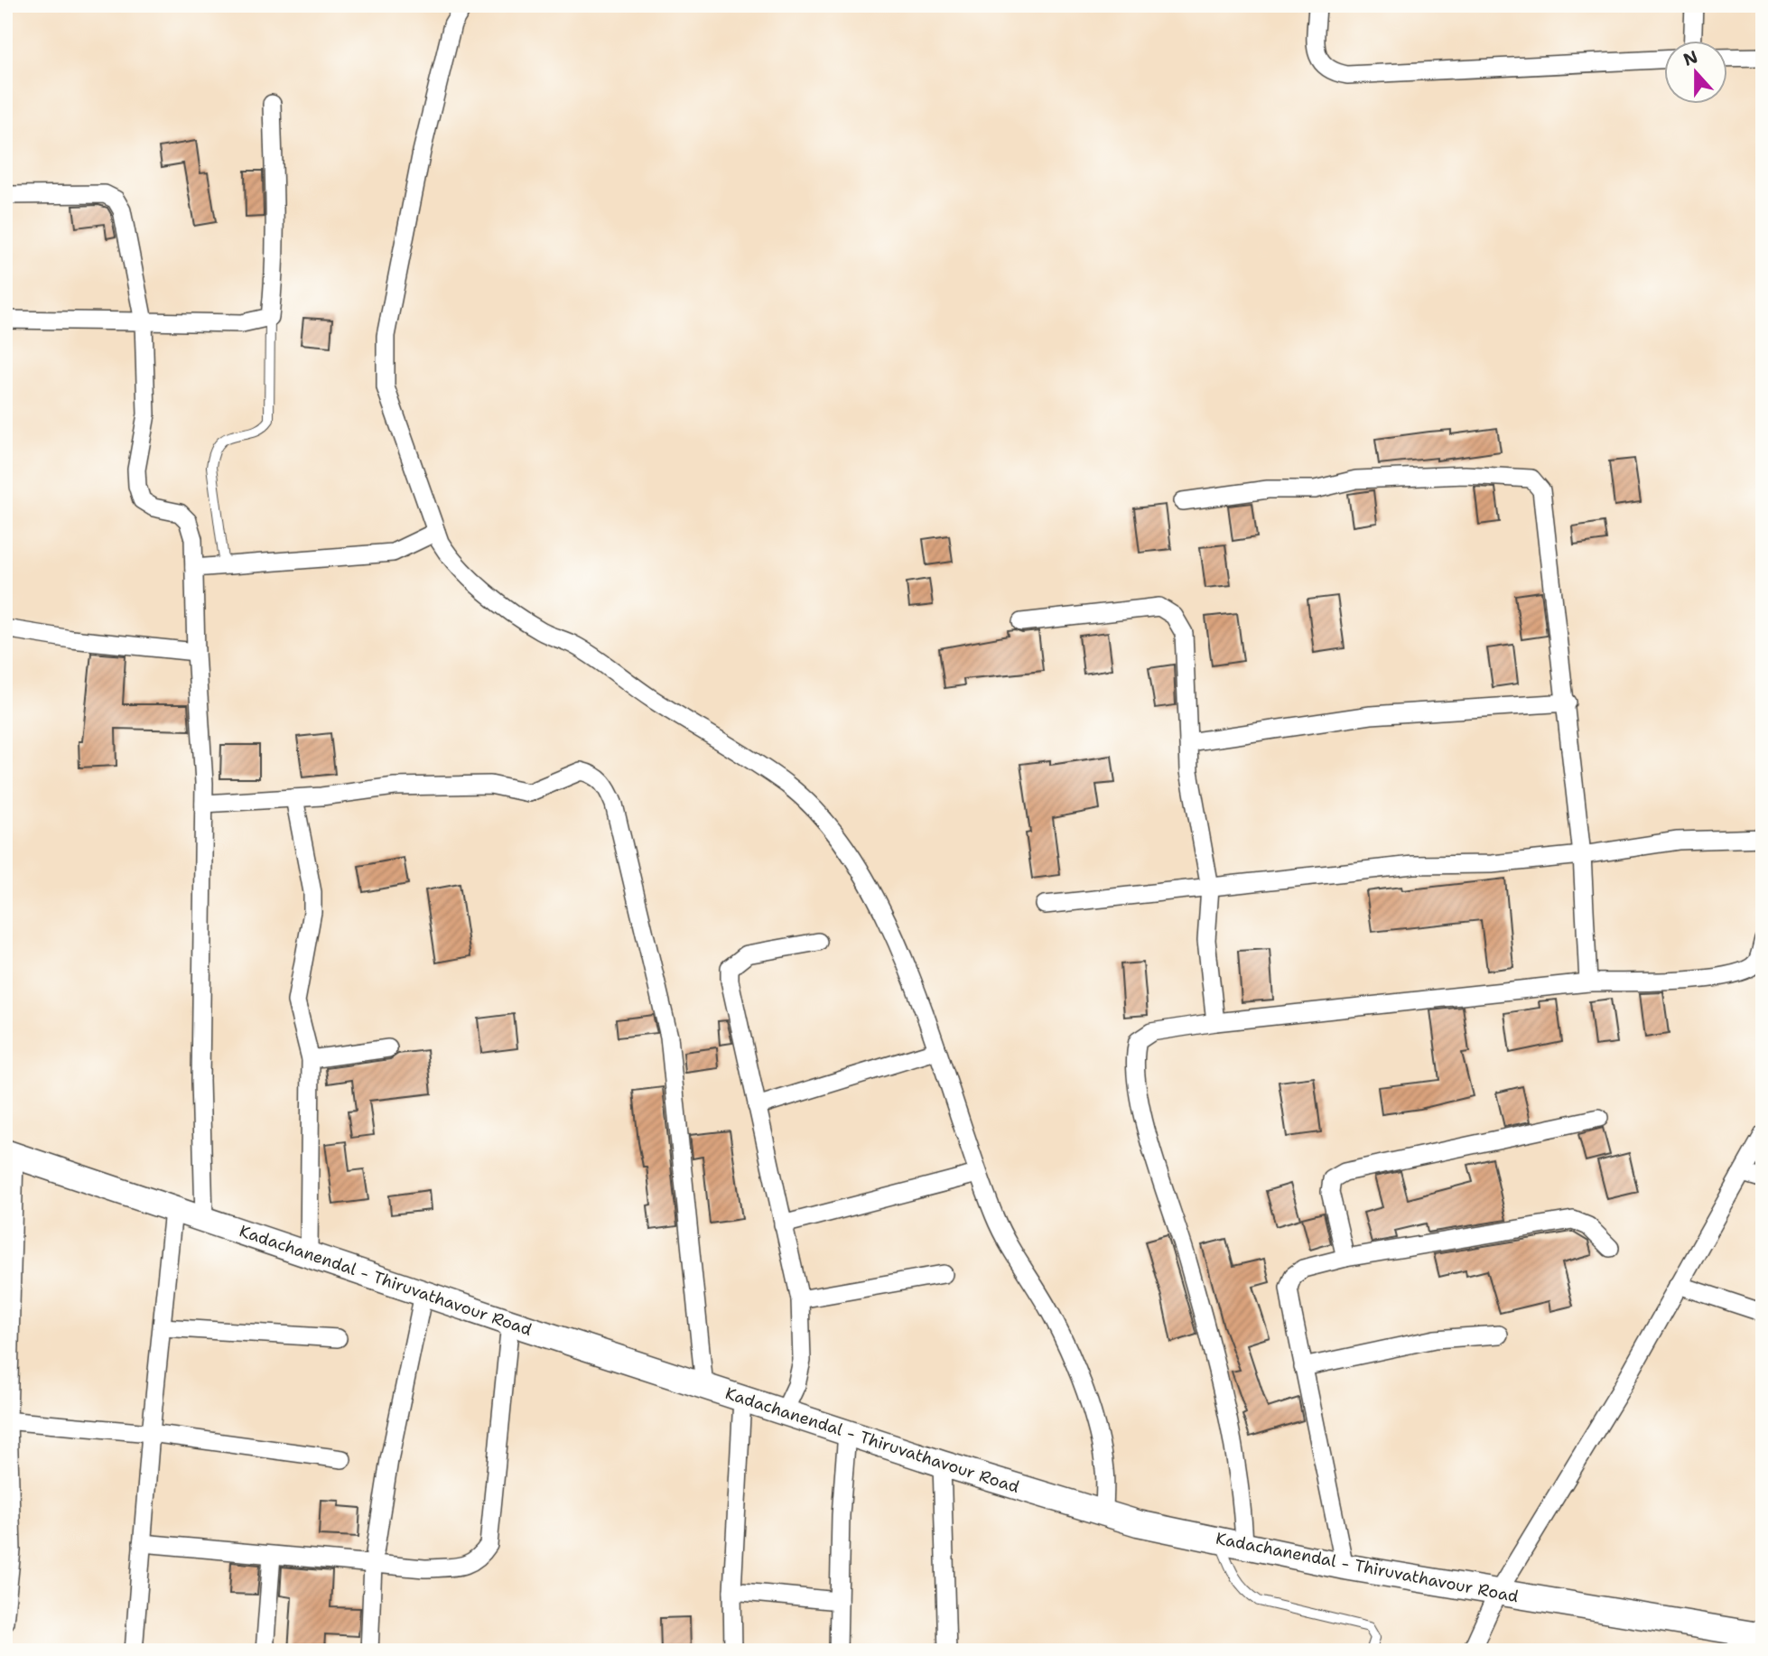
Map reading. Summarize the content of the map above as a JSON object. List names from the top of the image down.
{
  "streets": {
    "main road": ["Kadachanendal - Thiruvathavour Road"]
  },
  "north": "top"
}
